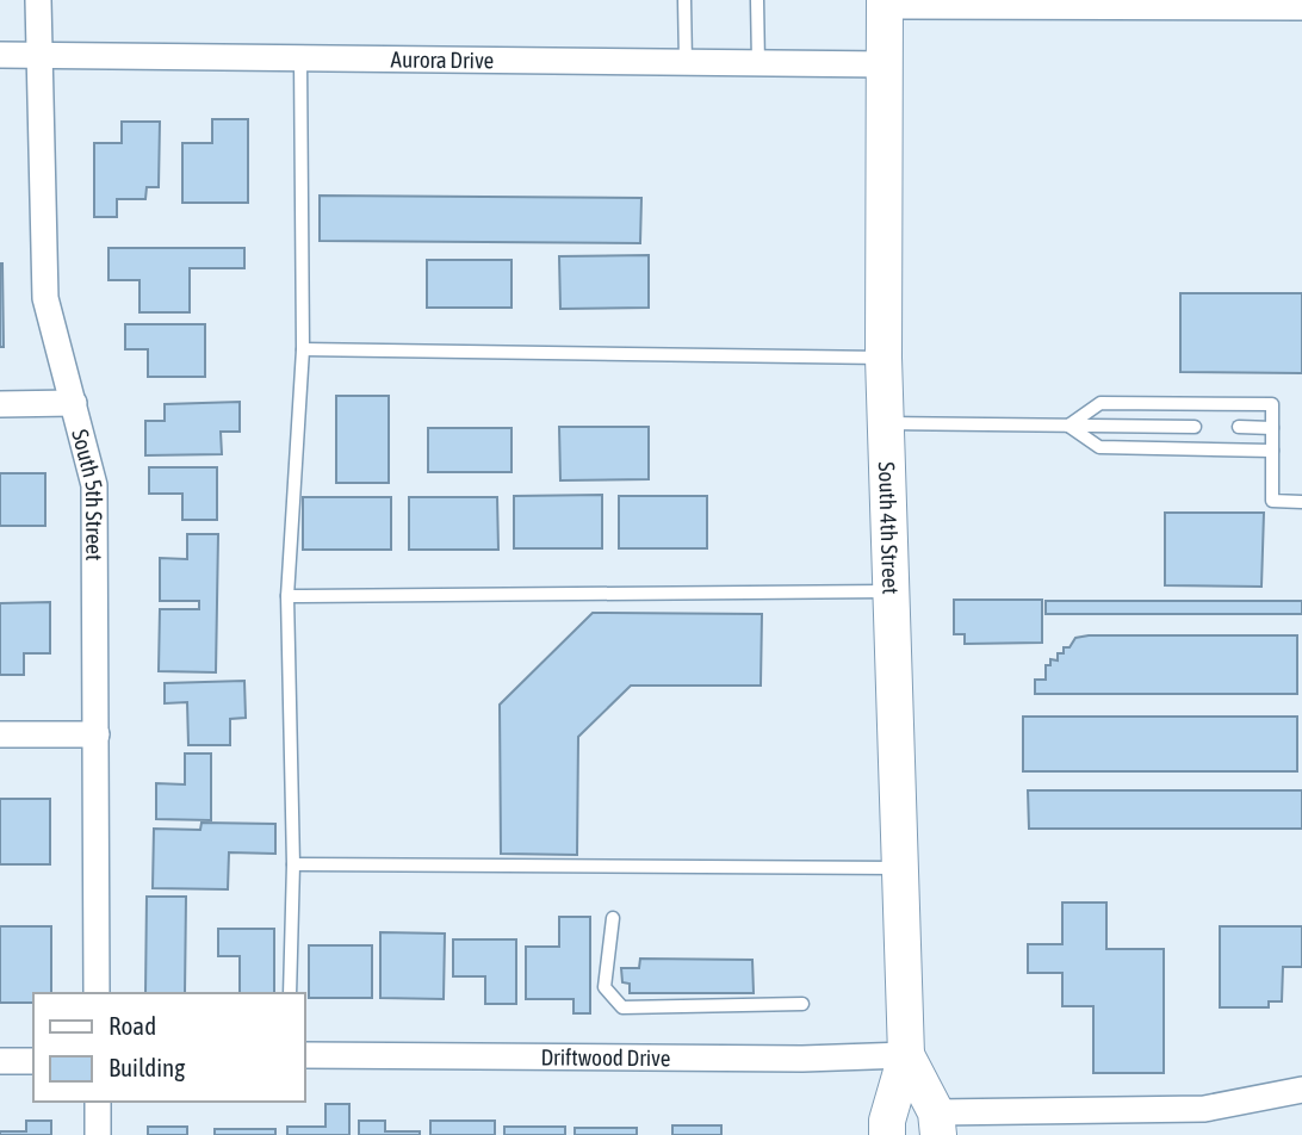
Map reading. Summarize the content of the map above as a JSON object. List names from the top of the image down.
{
  "streets": {
    "main road": ["South 4th Street"],
    "street": ["Aurora Drive", "South 5th Street", "Driftwood Drive"]
  },
  "crossings": [
    ["Aurora Drive", "South 5th Street"],
    ["Aurora Drive", "South 4th Street"],
    ["South 4th Street", "Driftwood Drive"]
  ],
  "legend": ["Road", "Building"]
}
